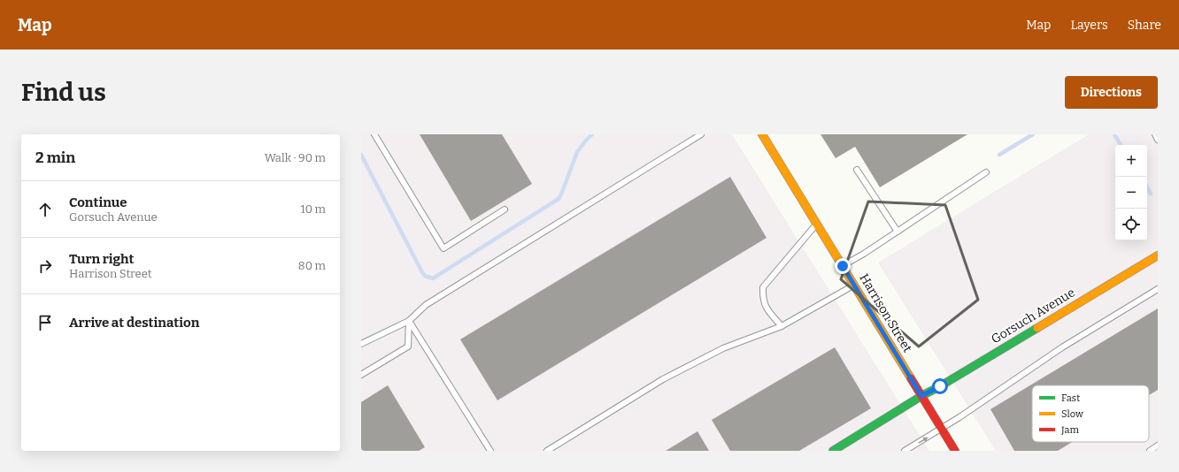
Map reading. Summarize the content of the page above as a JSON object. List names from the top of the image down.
{
  "streets": {
    "street": ["Harrison Street", "Gorsuch Avenue"]
  },
  "crossings": [
    ["Harrison Street", "Gorsuch Avenue"]
  ],
  "legend": ["Fast", "Slow", "Jam"],
  "page": {
    "header": "Map",
    "nav": ["Map", "Layers", "Share"],
    "buttons": "Directions",
    "title": "Find us",
    "heading": ["2 min", "Walk · 90 m"],
    "map_buttons": ["+", "−"],
    "list": [
      ["Continue", "Gorsuch Avenue", "10 m"],
      ["Turn right", "Harrison Street", "80 m"],
      "Arrive at destination"
    ]
  }
}
